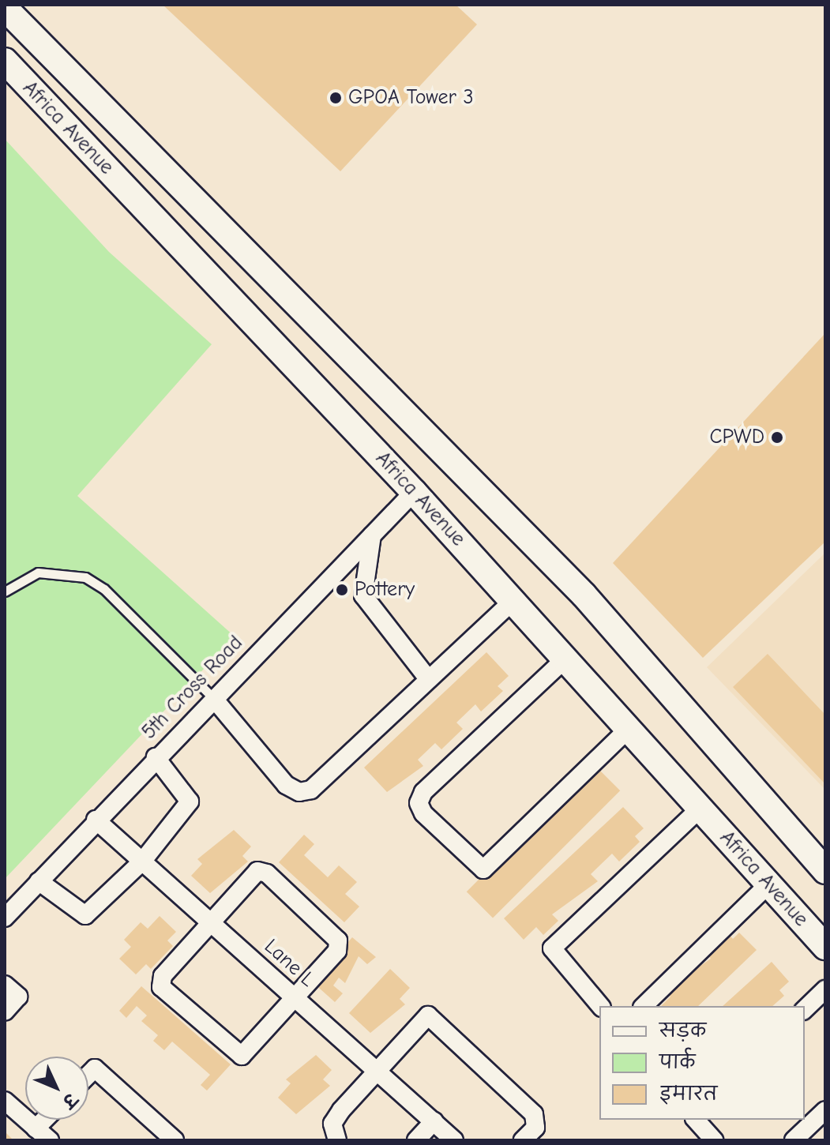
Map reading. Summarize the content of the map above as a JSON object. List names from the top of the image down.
{
  "streets": {
    "main road": ["Africa Avenue"],
    "street": ["5th Cross Road", "Lane L"]
  },
  "crossings": [
    ["Africa Avenue", "5th Cross Road"],
    ["5th Cross Road", "Lane L"]
  ],
  "places": ["GPOA Tower 3", "CPWD", "Pottery"],
  "legend": ["सड़क", "पार्क", "इमारत"],
  "north": "bottom right"
}
